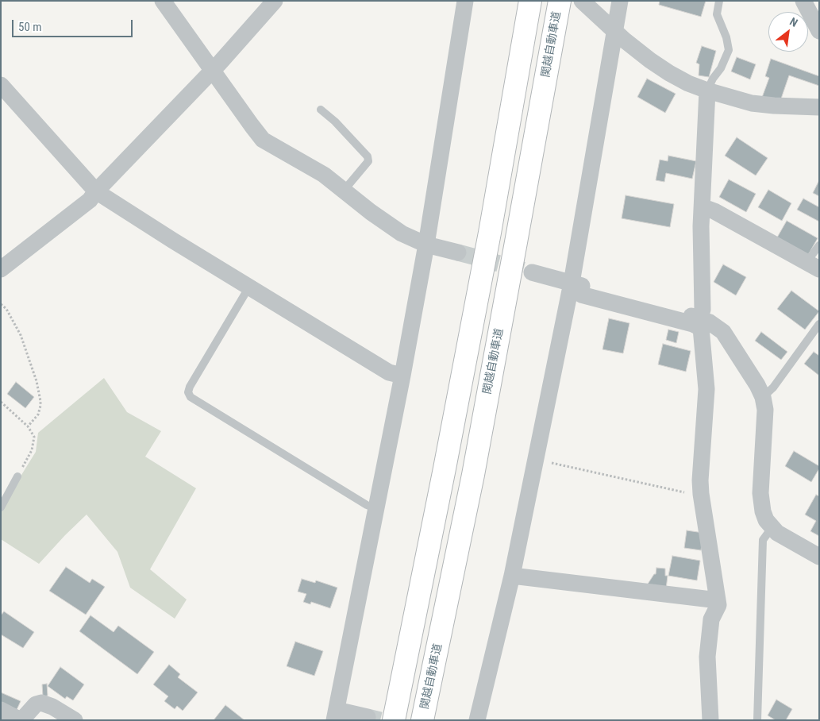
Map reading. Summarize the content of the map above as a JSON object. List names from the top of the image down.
{
  "streets": {
    "highway": ["関越自動車道"]
  },
  "scale_bar": "50 m",
  "north": "top right"
}
